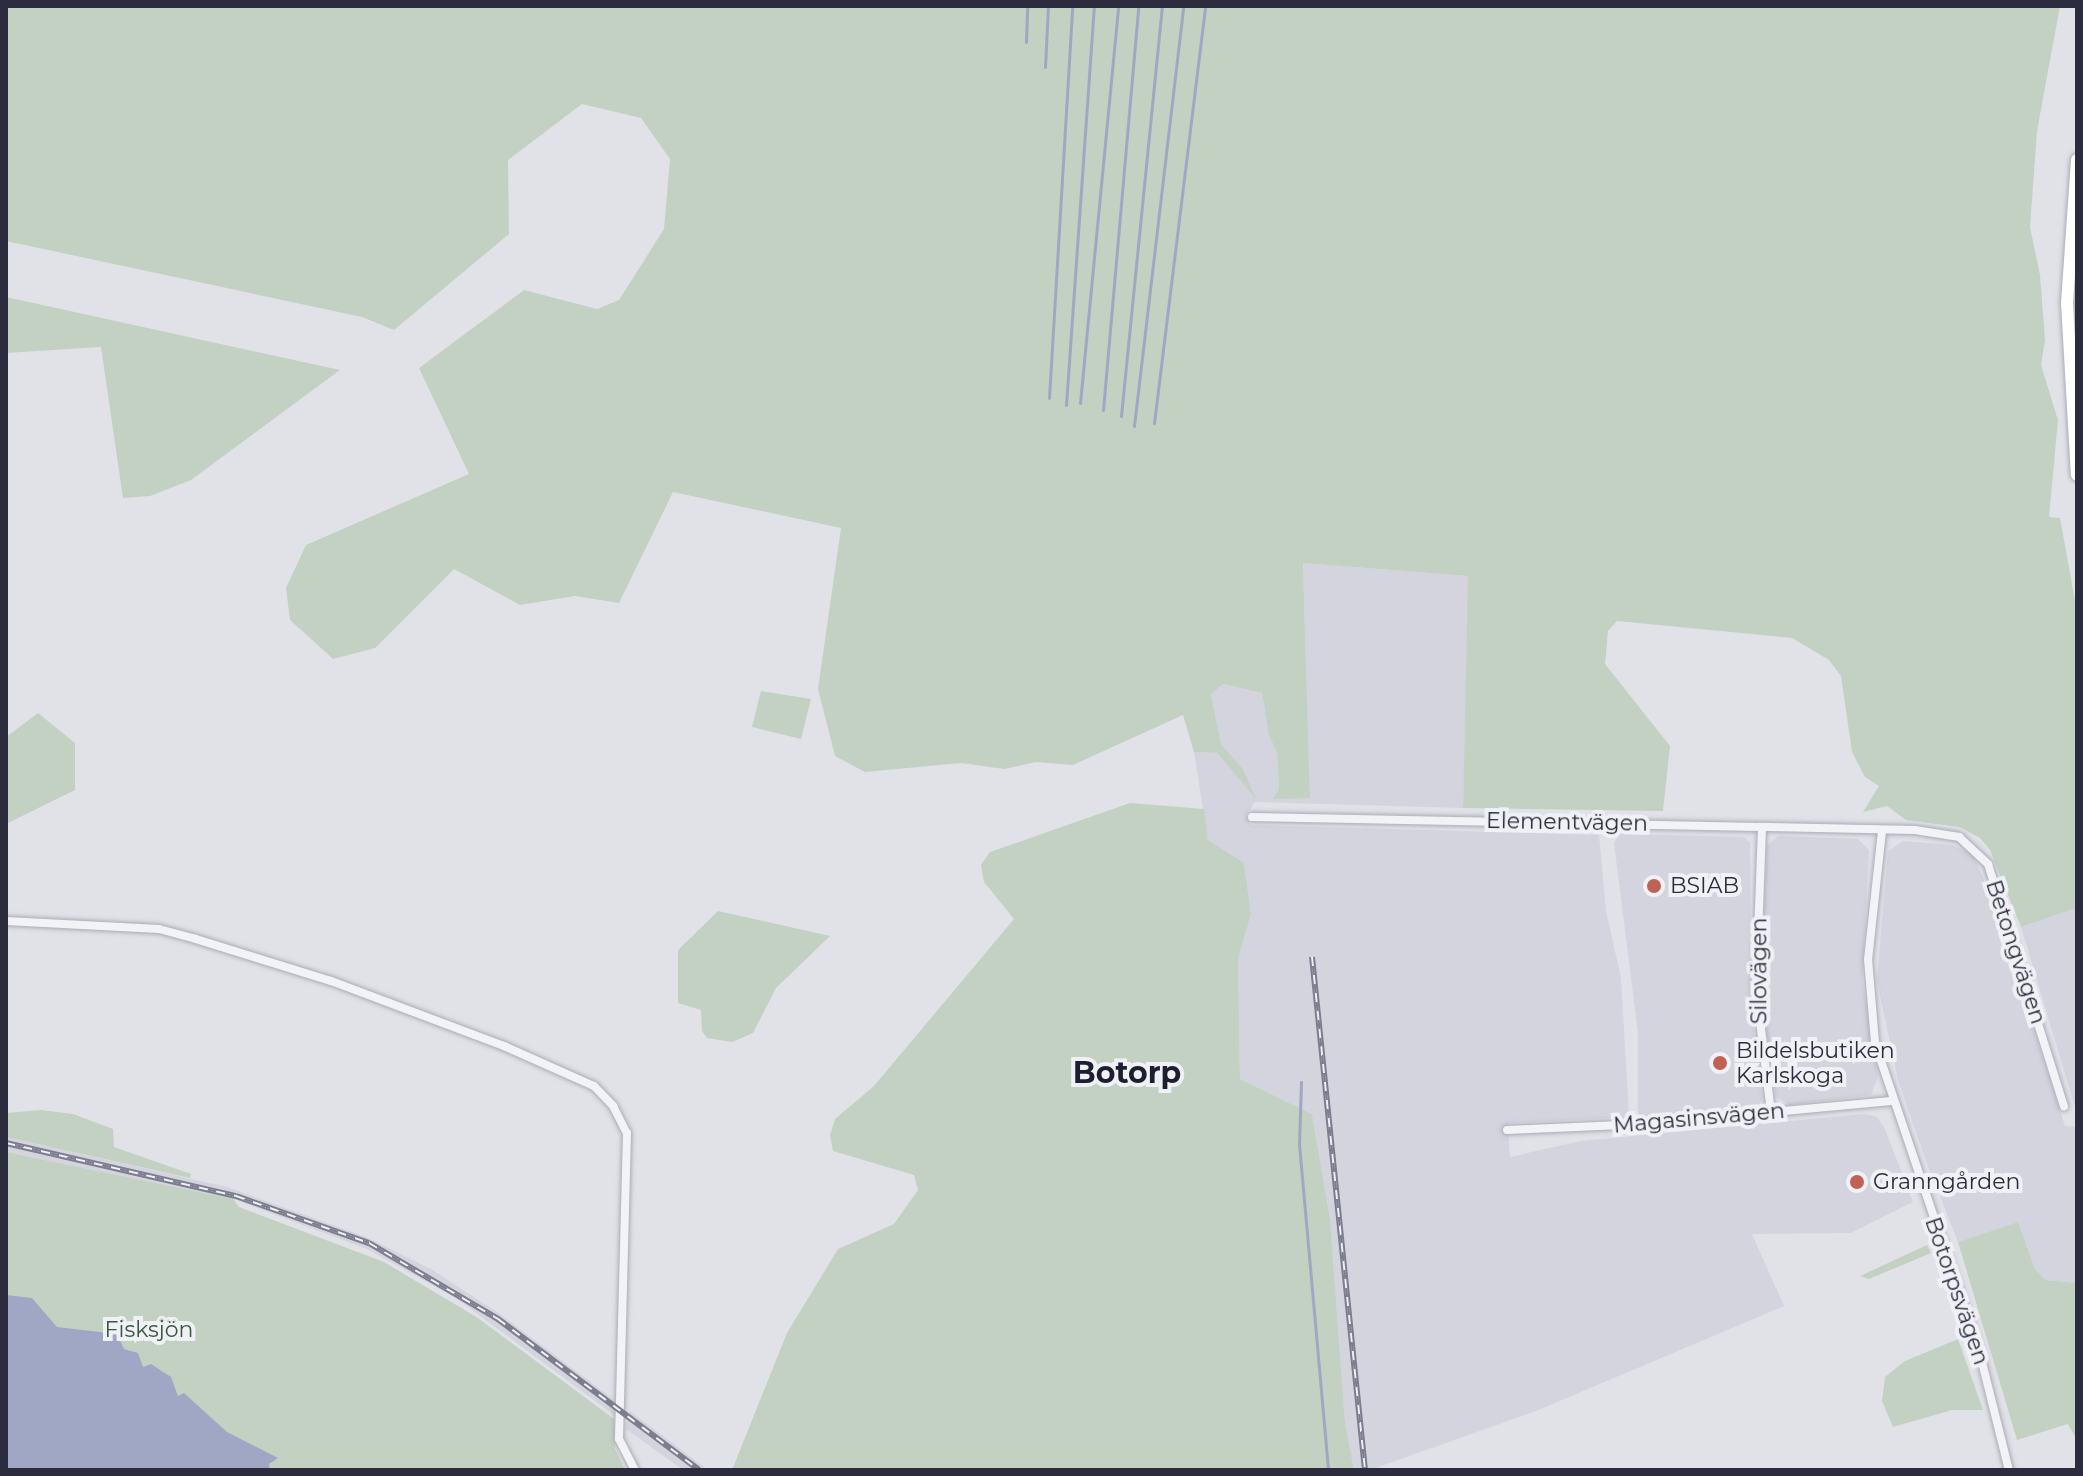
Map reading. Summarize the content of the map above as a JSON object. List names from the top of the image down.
{
  "streets": {
    "street": [
      "Elementvägen",
      "Betongvägen",
      "Silovägen",
      "Magasinsvägen",
      "Botorpsvägen"
    ]
  },
  "crossings": [
    ["Elementvägen", "Betongvägen"],
    ["Elementvägen", "Silovägen"],
    ["Elementvägen", "Botorpsvägen"],
    ["Betongvägen", "Botorpsvägen"],
    ["Silovägen", "Magasinsvägen"],
    ["Magasinsvägen", "Botorpsvägen"]
  ],
  "districts": ["Botorp"],
  "parks": ["Fisksjön"],
  "places": ["BSIAB", "Bildelsbutiken Karlskoga", "Granngården"]
}
